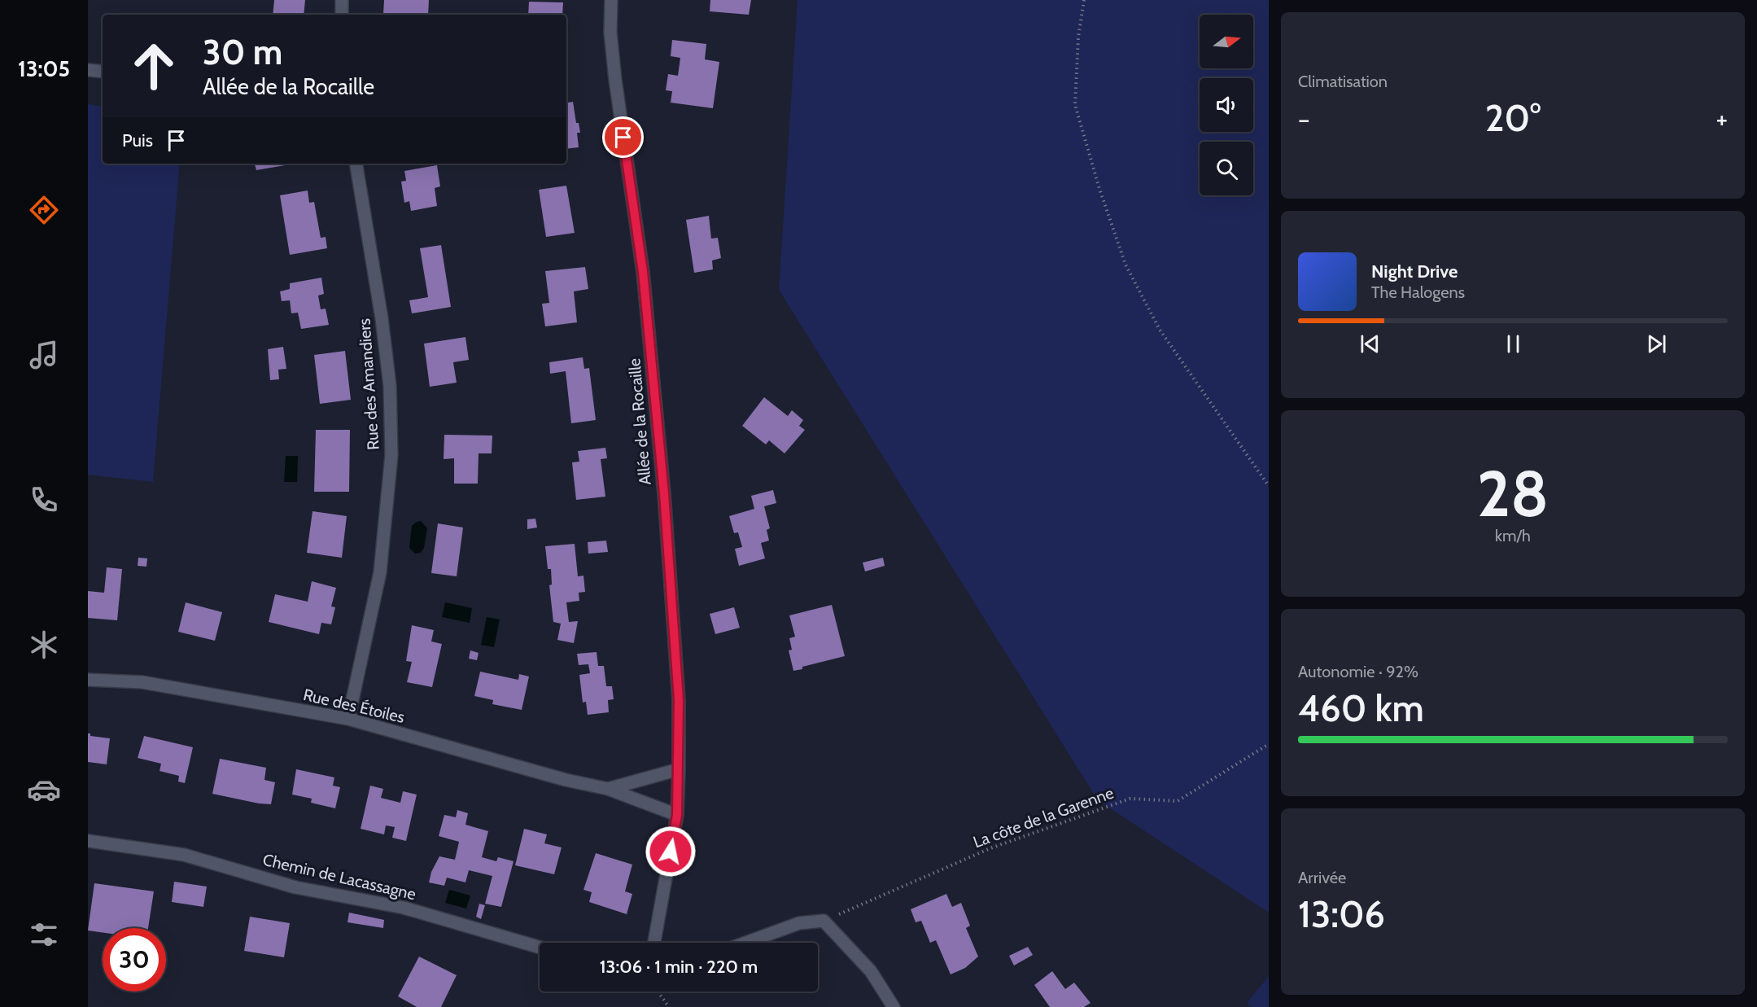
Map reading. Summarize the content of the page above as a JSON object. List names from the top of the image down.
{
  "streets": {
    "street": [
      "Rue des Amandiers",
      "Allée de la Rocaille",
      "Rue des Étoiles",
      "Chemin de Lacassagne"
    ],
    "path": ["La côte de la Garenne"]
  },
  "crossings": [
    ["Rue des Amandiers", "Rue des Étoiles"],
    ["Allée de la Rocaille", "Rue des Étoiles"]
  ],
  "north": "right",
  "page": {
    "tabs": "13:05",
    "tile": [
      "Climatisation",
      ["28", "km/h"],
      ["Autonomie · 92%", "460 km"],
      ["Arrivée", "13:06"]
    ],
    "turn": ["30 m", "Allée de la Rocaille"],
    "heat": ["−", "20°", "+"],
    "then": "Puis",
    "song": ["Night Drive", "The Halogens"],
    "limit": "30",
    "trip": "13:06 · 1 min · 220 m"
  }
}
